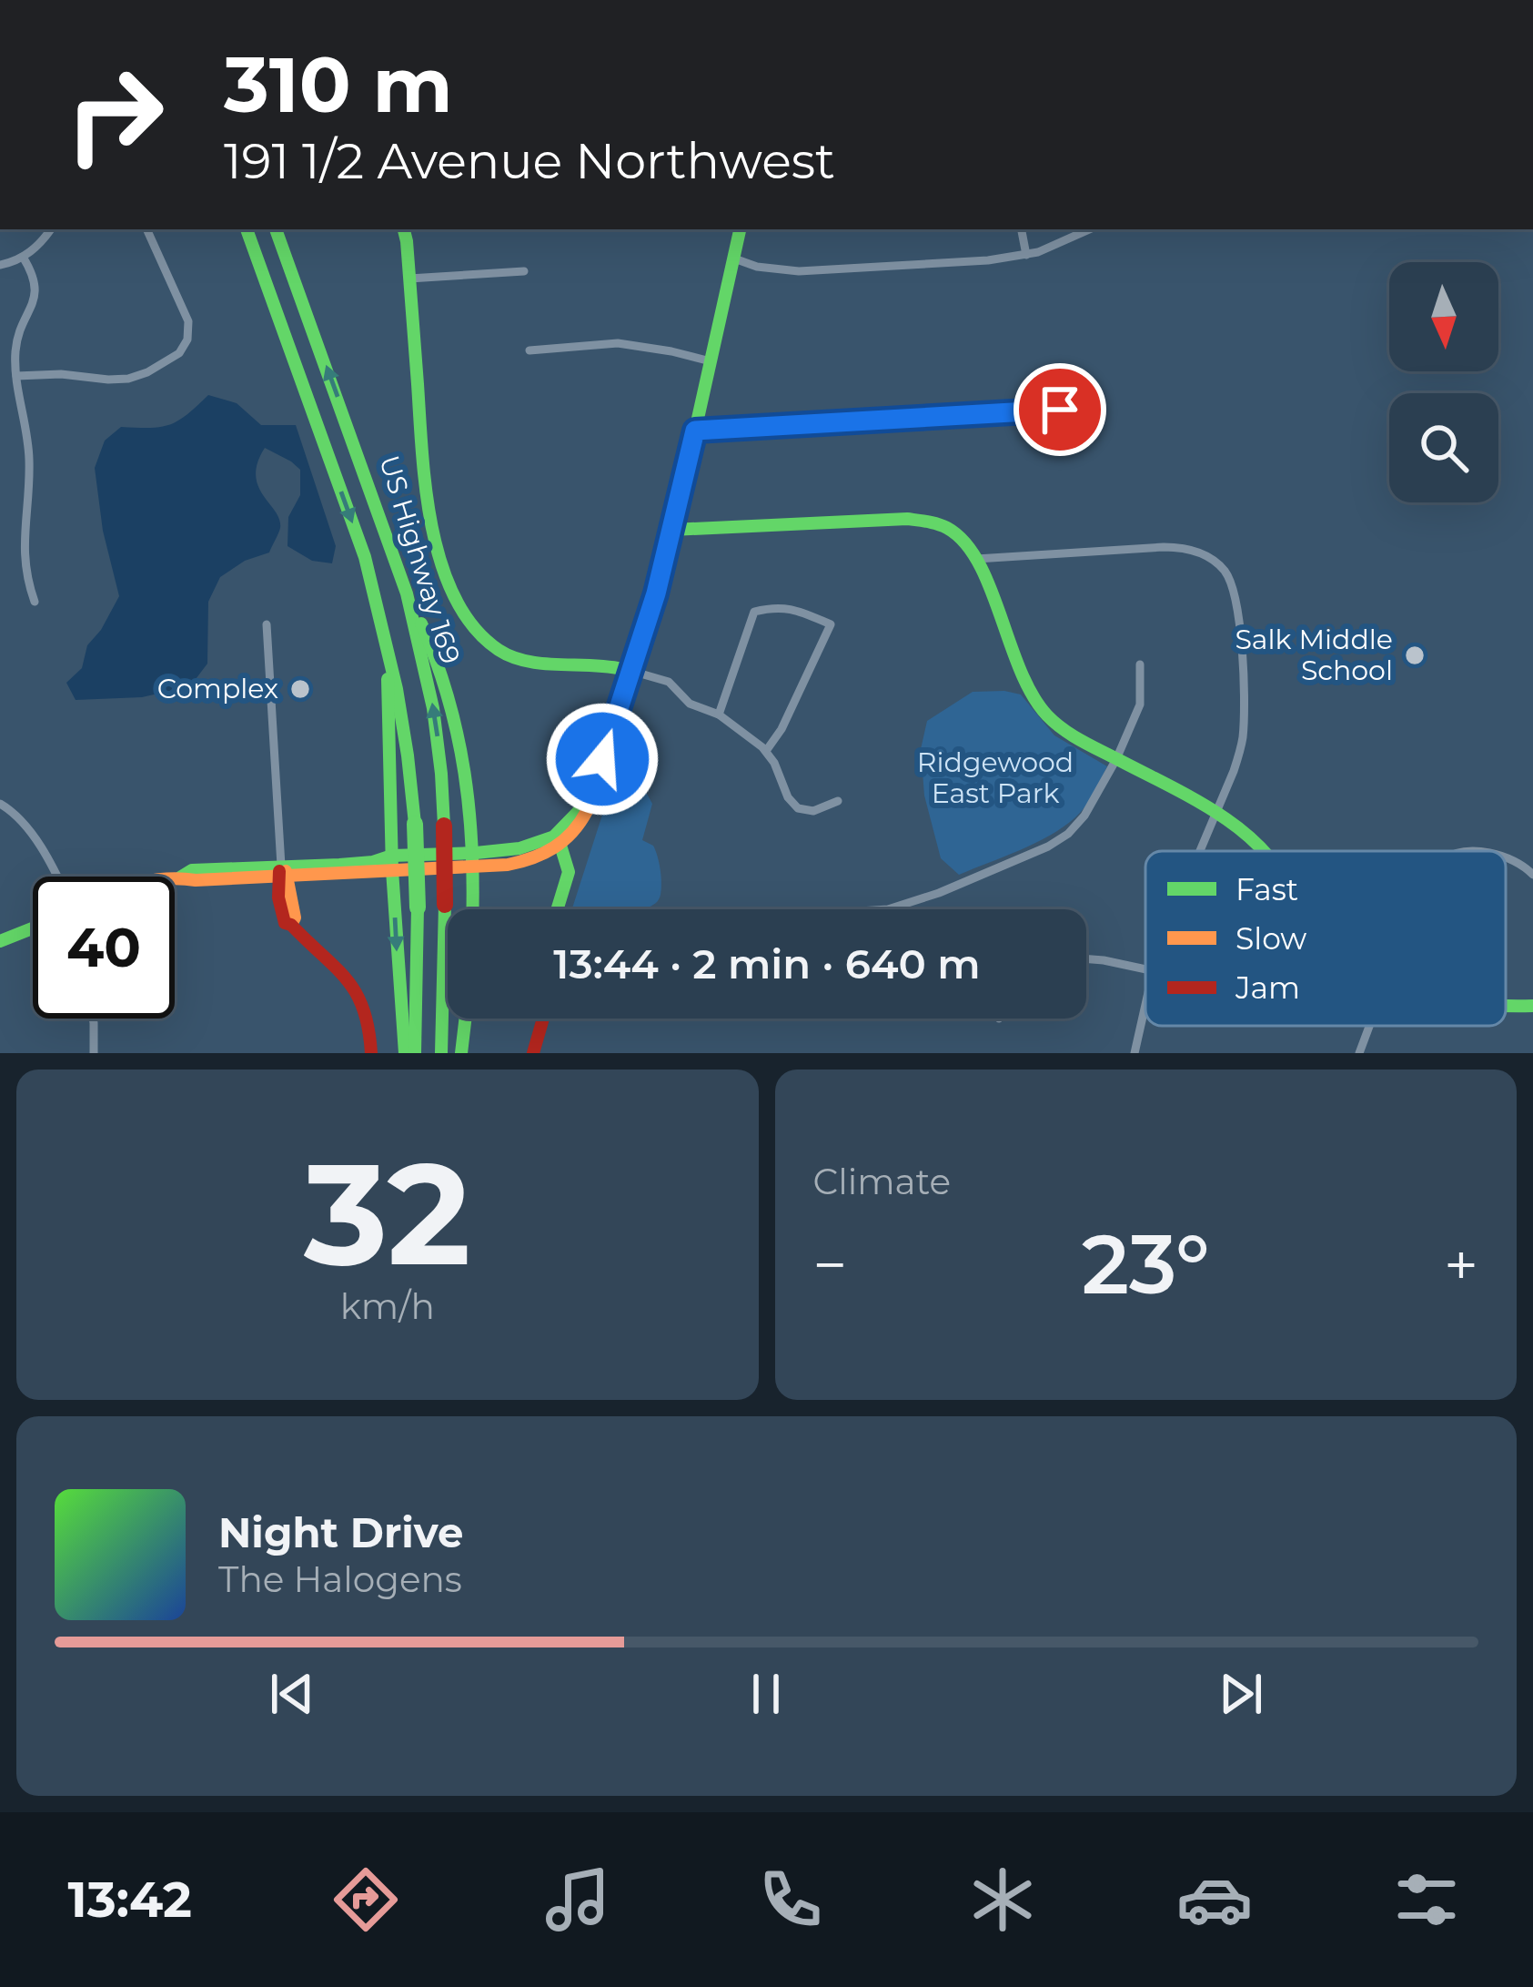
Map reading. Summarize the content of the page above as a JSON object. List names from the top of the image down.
{
  "streets": {
    "main road": ["US Highway 169"]
  },
  "parks": ["Ridgewood East Park"],
  "places": ["Salk Middle School", "Complex"],
  "legend": ["Fast", "Slow", "Jam"],
  "north": "bottom",
  "page": {
    "turn": ["310 m", "191 1/2 Avenue Northwest"],
    "limit": "40",
    "trip": "13:44 · 2 min · 640 m",
    "tile": [
      ["32", "km/h"],
      "Climate"
    ],
    "heat": ["−", "23°", "+"],
    "song": ["Night Drive", "The Halogens"],
    "tabs": "13:42"
  }
}
